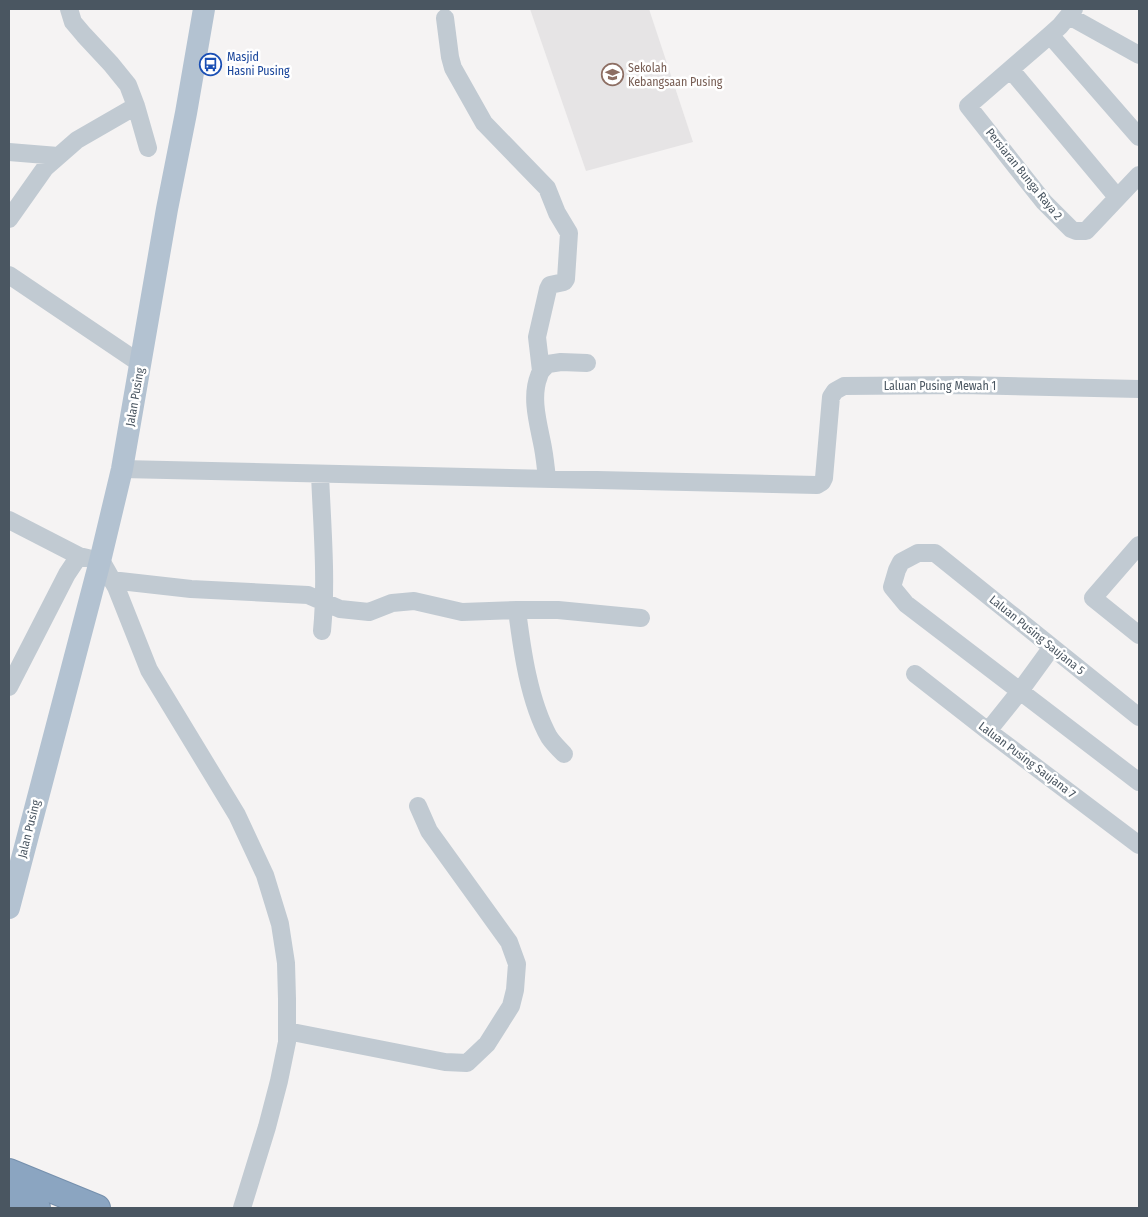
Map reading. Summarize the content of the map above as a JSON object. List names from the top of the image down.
{
  "streets": {
    "main road": ["Jalan Pusing"],
    "street": [
      "Persiaran Bunga Raya 2",
      "Laluan Pusing Mewah 1",
      "Laluan Pusing Saujana 5",
      "Laluan Pusing Saujana 7"
    ]
  },
  "places": {
    "bus stop": ["Masjid Hasni Pusing"],
    "school or university": ["Sekolah Kebangsaan Pusing"]
  }
}
